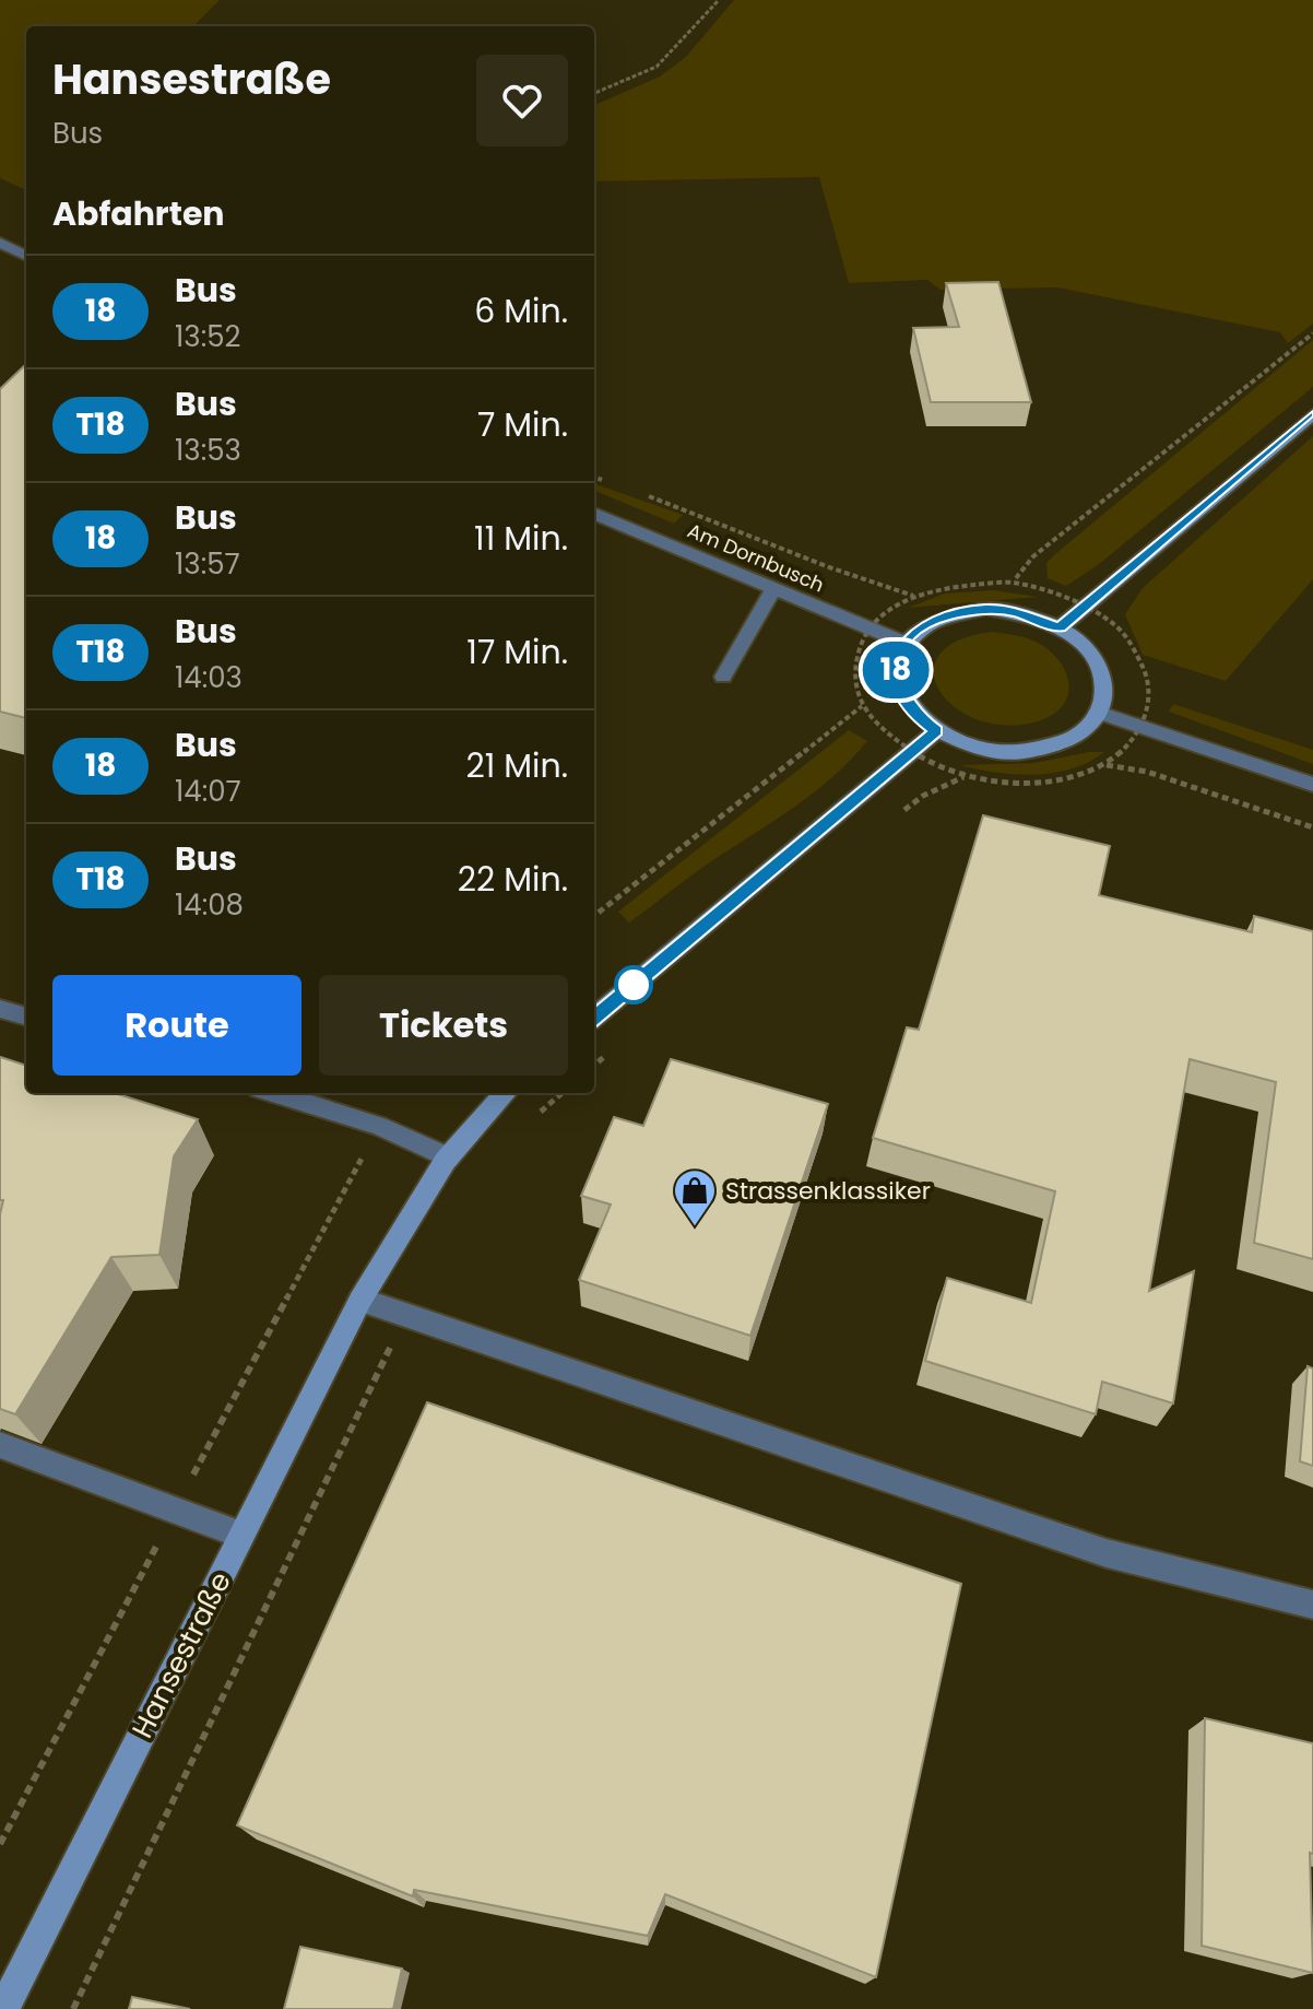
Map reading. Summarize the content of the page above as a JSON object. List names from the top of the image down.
{
  "streets": {
    "main road": ["Hansestraße"],
    "street": ["Am Dornbusch"]
  },
  "places": {
    "shop": ["Strassenklassiker"]
  },
  "lines": ["bus line 18"],
  "page": {
    "on_map": "18",
    "heading": [
      ["Hansestraße", "Bus"],
      "Abfahrten"
    ],
    "list": [
      {
        "mark": "18",
        "name": "Bus",
        "note": "13:52",
        "value": "6 Min."
      },
      {
        "mark": "T18",
        "name": "Bus",
        "note": "13:53",
        "value": "7 Min."
      },
      {
        "mark": "18",
        "name": "Bus",
        "note": "13:57",
        "value": "11 Min."
      },
      {
        "mark": "T18",
        "name": "Bus",
        "note": "14:03",
        "value": "17 Min."
      },
      {
        "mark": "18",
        "name": "Bus",
        "note": "14:07",
        "value": "21 Min."
      },
      {
        "mark": "T18",
        "name": "Bus",
        "note": "14:08",
        "value": "22 Min."
      }
    ],
    "buttons": ["Route", "Tickets"]
  }
}
